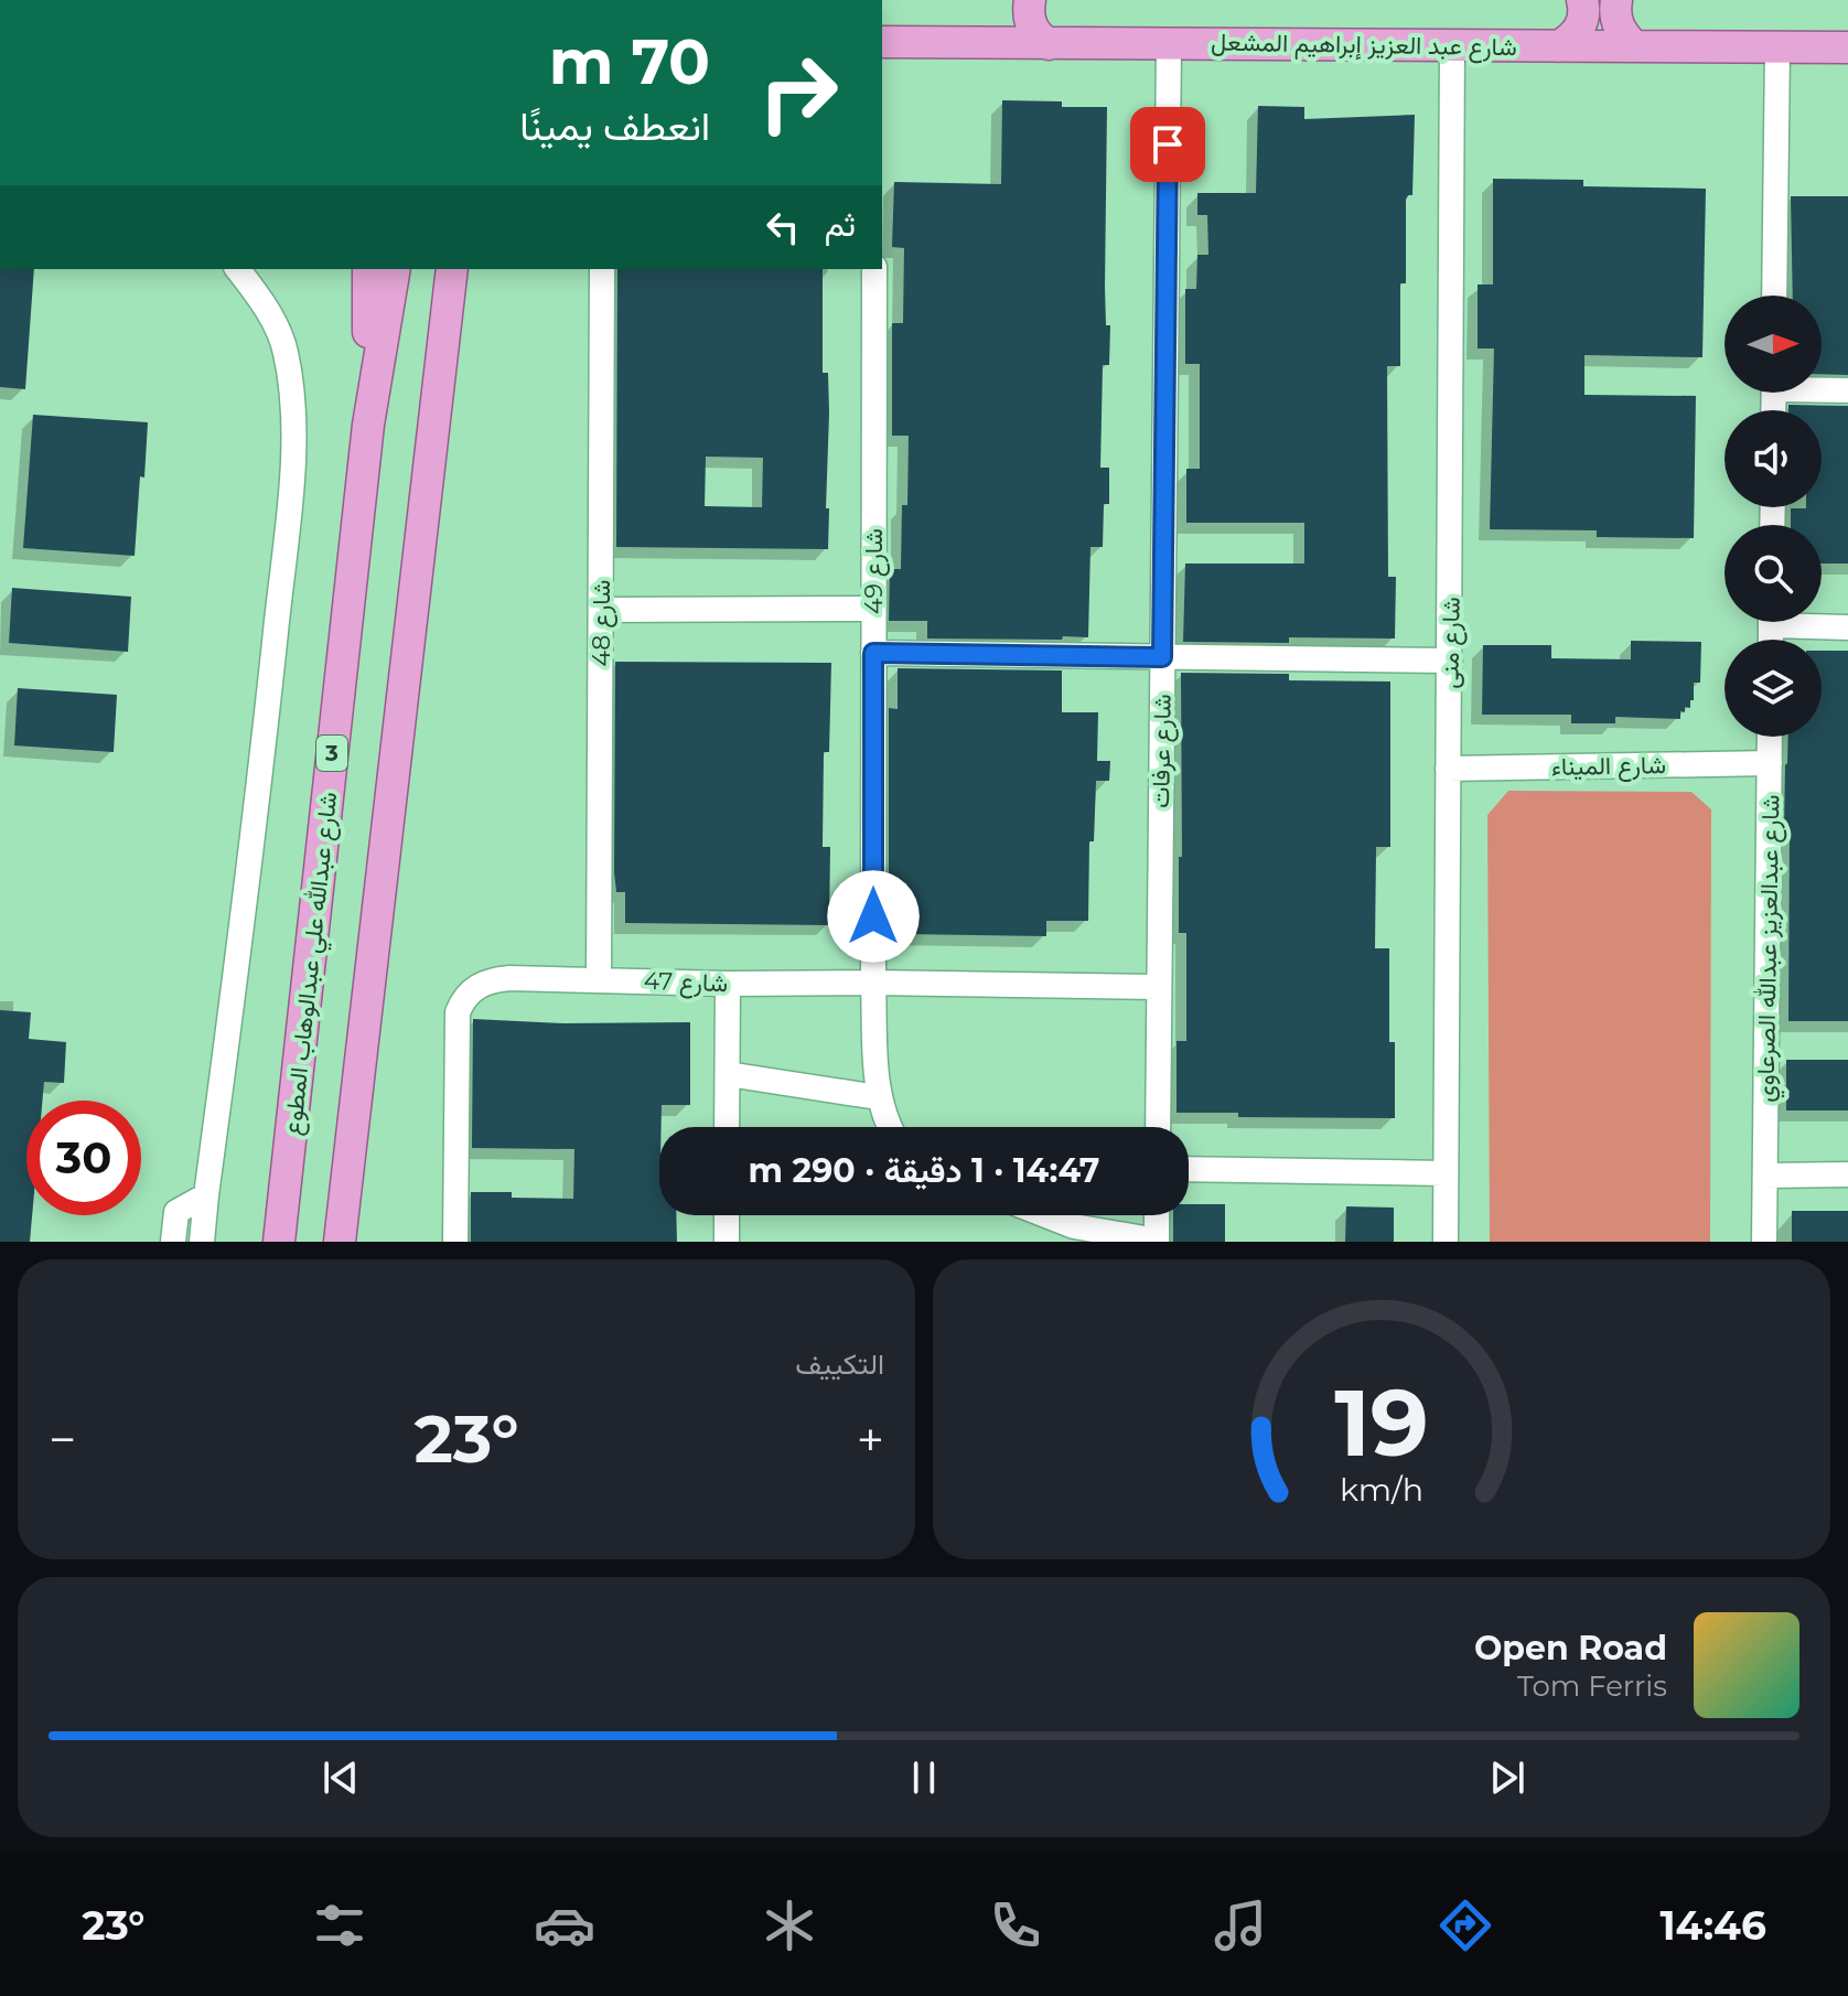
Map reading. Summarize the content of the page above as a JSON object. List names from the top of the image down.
{
  "streets": {
    "main road": ["شارع عبد العزيز إبراهيم المشعل", "3", "شارع عبدالله علي عبدالوهاب المطوع"],
    "street": [
      "شارع 49",
      "شارع 48",
      "شارع منى",
      "شارع عرفات",
      "شارع الميناء",
      "شارع عبدالعزيز عبدالله الصرعاوي",
      "شارع 47"
    ]
  },
  "crossings": [
    ["شارع عبد العزيز إبراهيم المشعل", "شارع منى"],
    ["شارع عبد العزيز إبراهيم المشعل", "شارع عرفات"],
    ["شارع 49", "شارع 47"],
    ["شارع 48", "شارع 47"],
    ["شارع منى", "شارع الميناء"],
    ["شارع عرفات", "شارع 47"],
    ["شارع الميناء", "شارع عبدالعزيز عبدالله الصرعاوي"]
  ],
  "north": "right",
  "page": {
    "turn": ["70 m", "انعطف يمينًا"],
    "then": "ثم",
    "limit": "30",
    "trip": "14:47 · 1 دقيقة · 290 m",
    "tile": "التكييف",
    "heat": ["−", "23°", "+"],
    "song": ["Open Road", "Tom Ferris"],
    "tabs": ["14:46", "23°"],
    "gauge": ["19", "km/h"]
  }
}
